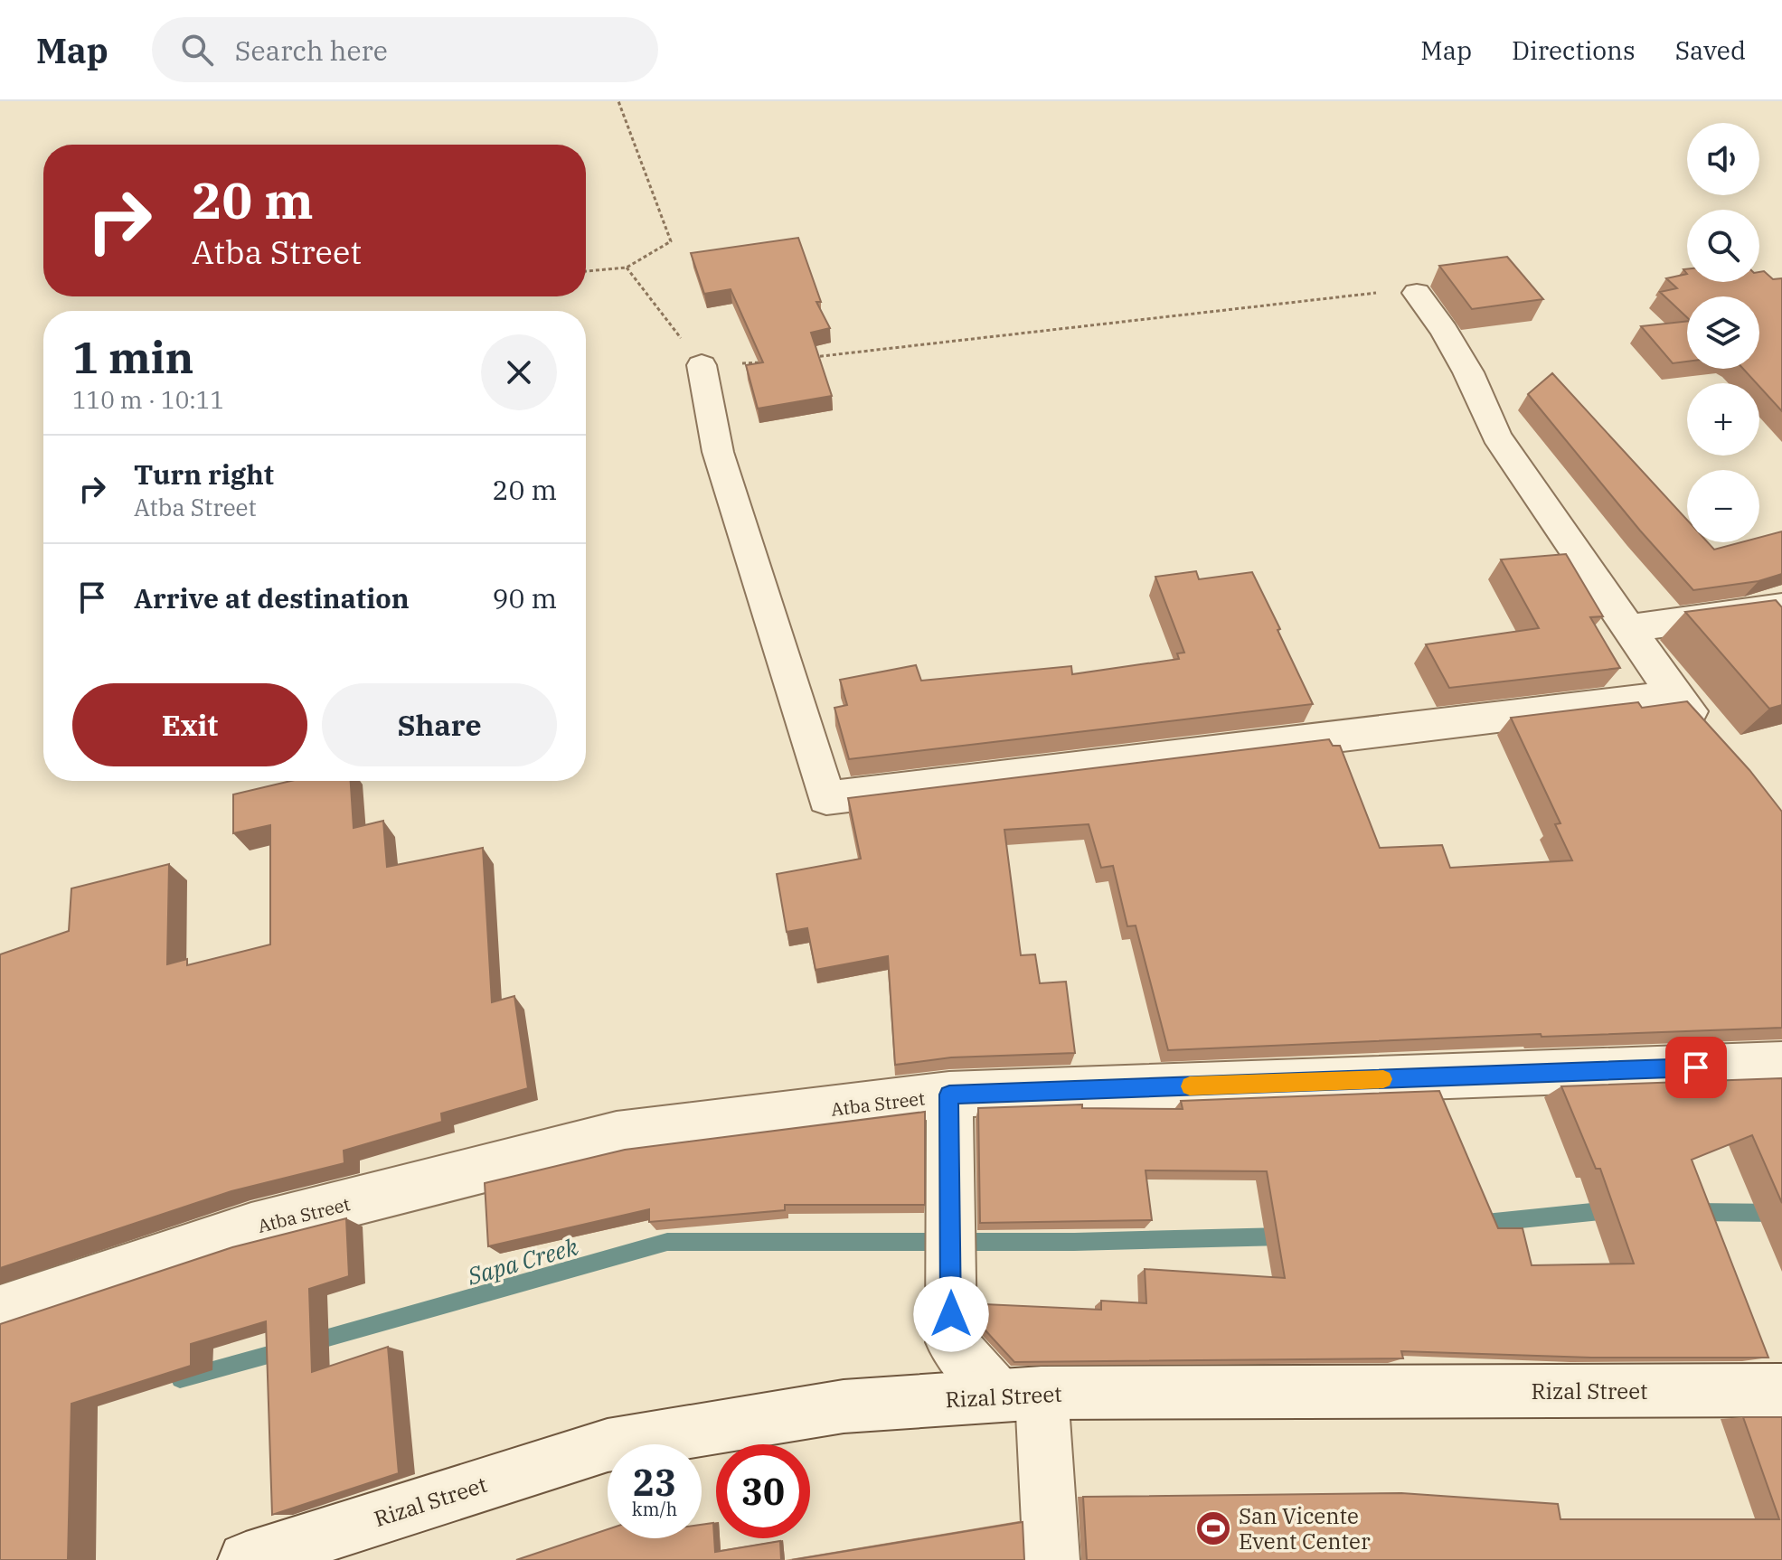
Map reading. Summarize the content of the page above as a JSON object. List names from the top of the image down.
{
  "streets": {
    "street": ["Atba Street", "Rizal Street"]
  },
  "water": ["Sapa Creek"],
  "places": {
    "sports": ["San Vicente Event Center"]
  },
  "page": {
    "header": "Map",
    "search": "Search here",
    "nav": ["Map", "Directions", "Saved"],
    "map_buttons": ["+", "−"],
    "turn": ["20 m", "Atba Street"],
    "heading": ["1 min", "110 m · 10:11"],
    "list": [
      {
        "name": "Turn right",
        "note": "Atba Street",
        "value": "20 m"
      },
      {
        "name": "Arrive at destination",
        "value": "90 m"
      }
    ],
    "buttons": ["Exit", "Share"],
    "speed": "23 km/h",
    "limit": "30"
  }
}
